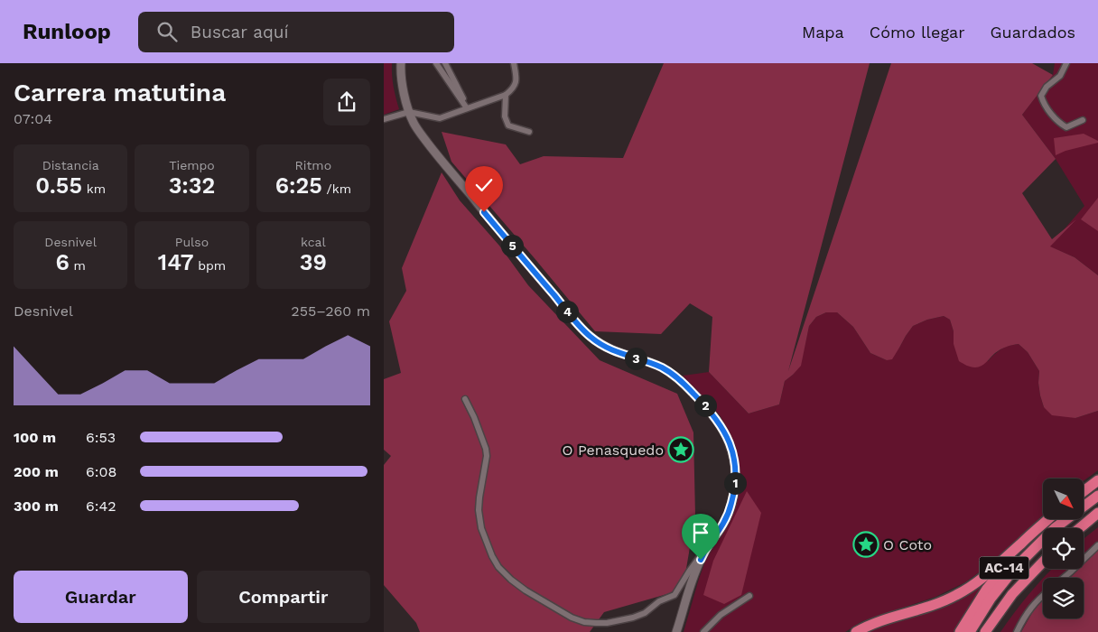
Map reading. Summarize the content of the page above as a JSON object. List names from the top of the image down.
{
  "streets": {
    "highway": ["AC-14"]
  },
  "places": {
    "place": ["O Penasquedo", "O Coto"]
  },
  "north": "bottom right",
  "page": {
    "header": "Runloop",
    "search": "Buscar aquí",
    "nav": ["Mapa", "Cómo llegar", "Guardados"],
    "heading": ["Carrera matutina", "07:04"],
    "stats": [
      ["Distancia", "0.55 km"],
      ["Tiempo", "3:32"],
      ["Ritmo", "6:25 /km"],
      ["Desnivel", "6 m"],
      ["Pulso", "147 bpm"],
      ["kcal", "39"]
    ],
    "pins": [
      "5",
      "4",
      "3",
      "2",
      "1"
    ],
    "chart": ["Desnivel", "255–260 m"],
    "list": [
      {
        "name": "100 m",
        "note": "6:53"
      },
      {
        "name": "200 m",
        "note": "6:08"
      },
      {
        "name": "300 m",
        "note": "6:42"
      }
    ],
    "buttons": ["Guardar", "Compartir"]
  }
}
